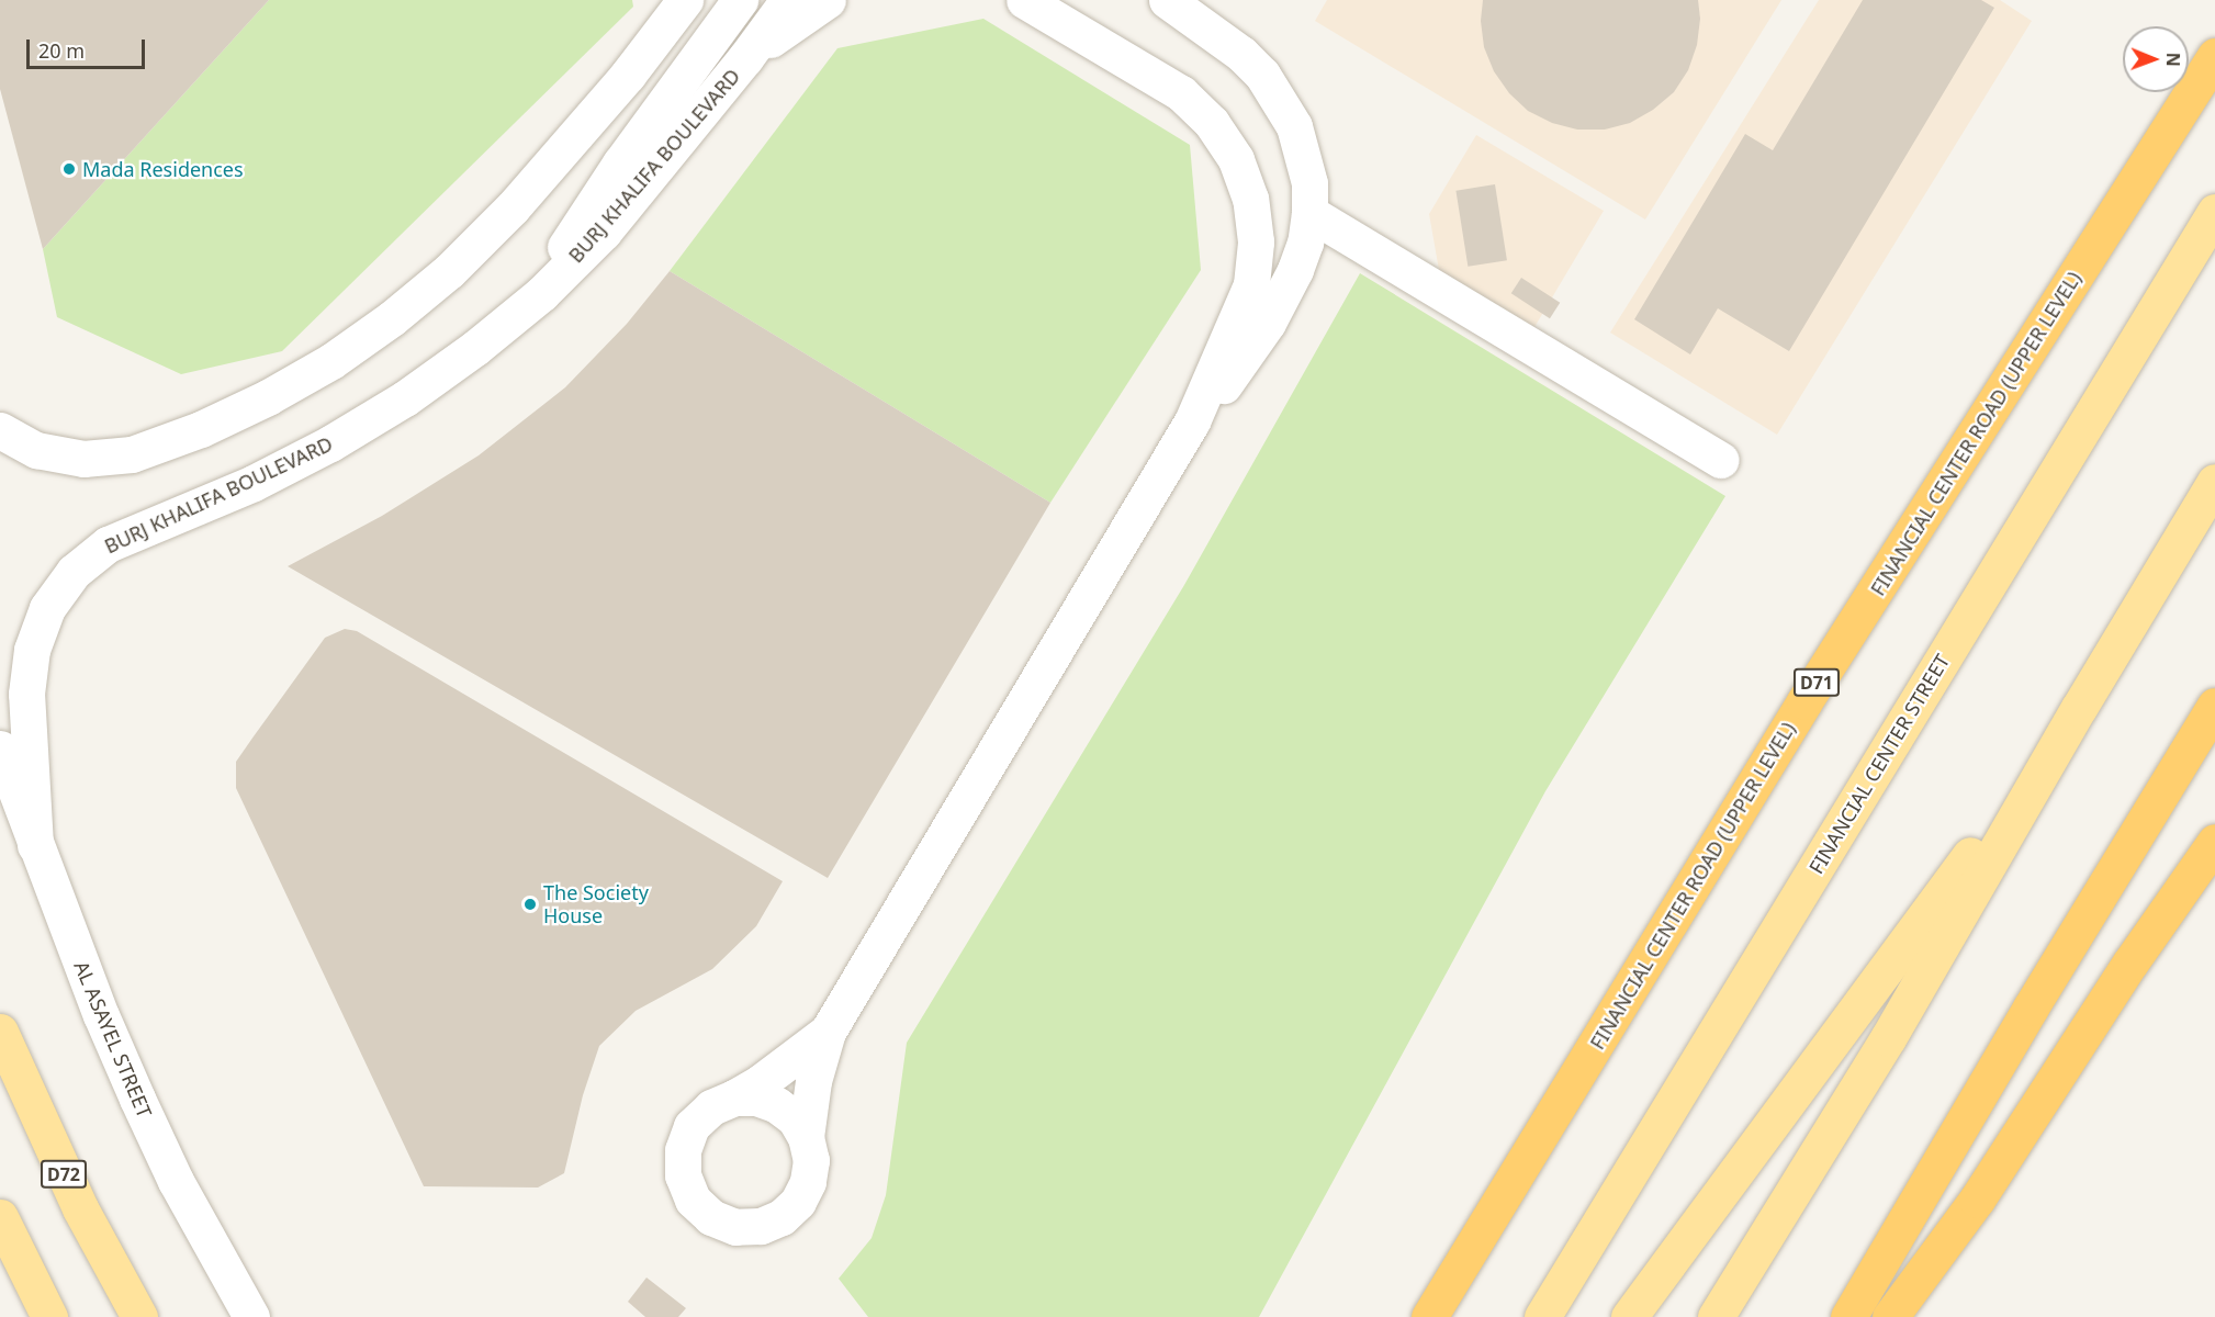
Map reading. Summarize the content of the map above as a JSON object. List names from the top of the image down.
{
  "streets": {
    "highway": ["FINANCIAL CENTER ROAD (UPPER LEVEL)", "D71"],
    "main road": ["FINANCIAL CENTER STREET", "D72"],
    "street": ["BURJ KHALIFA BOULEVARD", "AL ASAYEL STREET"]
  },
  "crossings": [
    ["BURJ KHALIFA BOULEVARD", "AL ASAYEL STREET"]
  ],
  "places": ["Mada Residences", "The Society House"],
  "scale_bar": "20 m",
  "north": "right"
}
